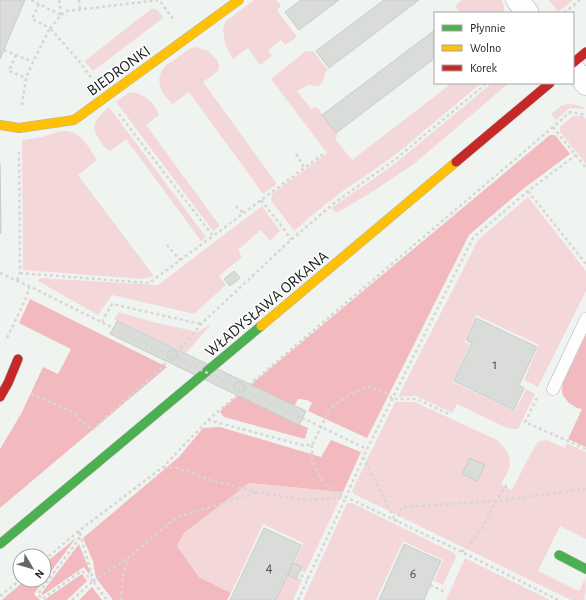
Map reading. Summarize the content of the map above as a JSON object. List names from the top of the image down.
{
  "streets": {
    "street": ["BIEDRONKI", "WŁADYSŁAWA ORKANA"]
  },
  "house_numbers": ["1", "4", "6"],
  "legend": ["Płynnie", "Wolno", "Korek"],
  "north": "bottom right"
}
